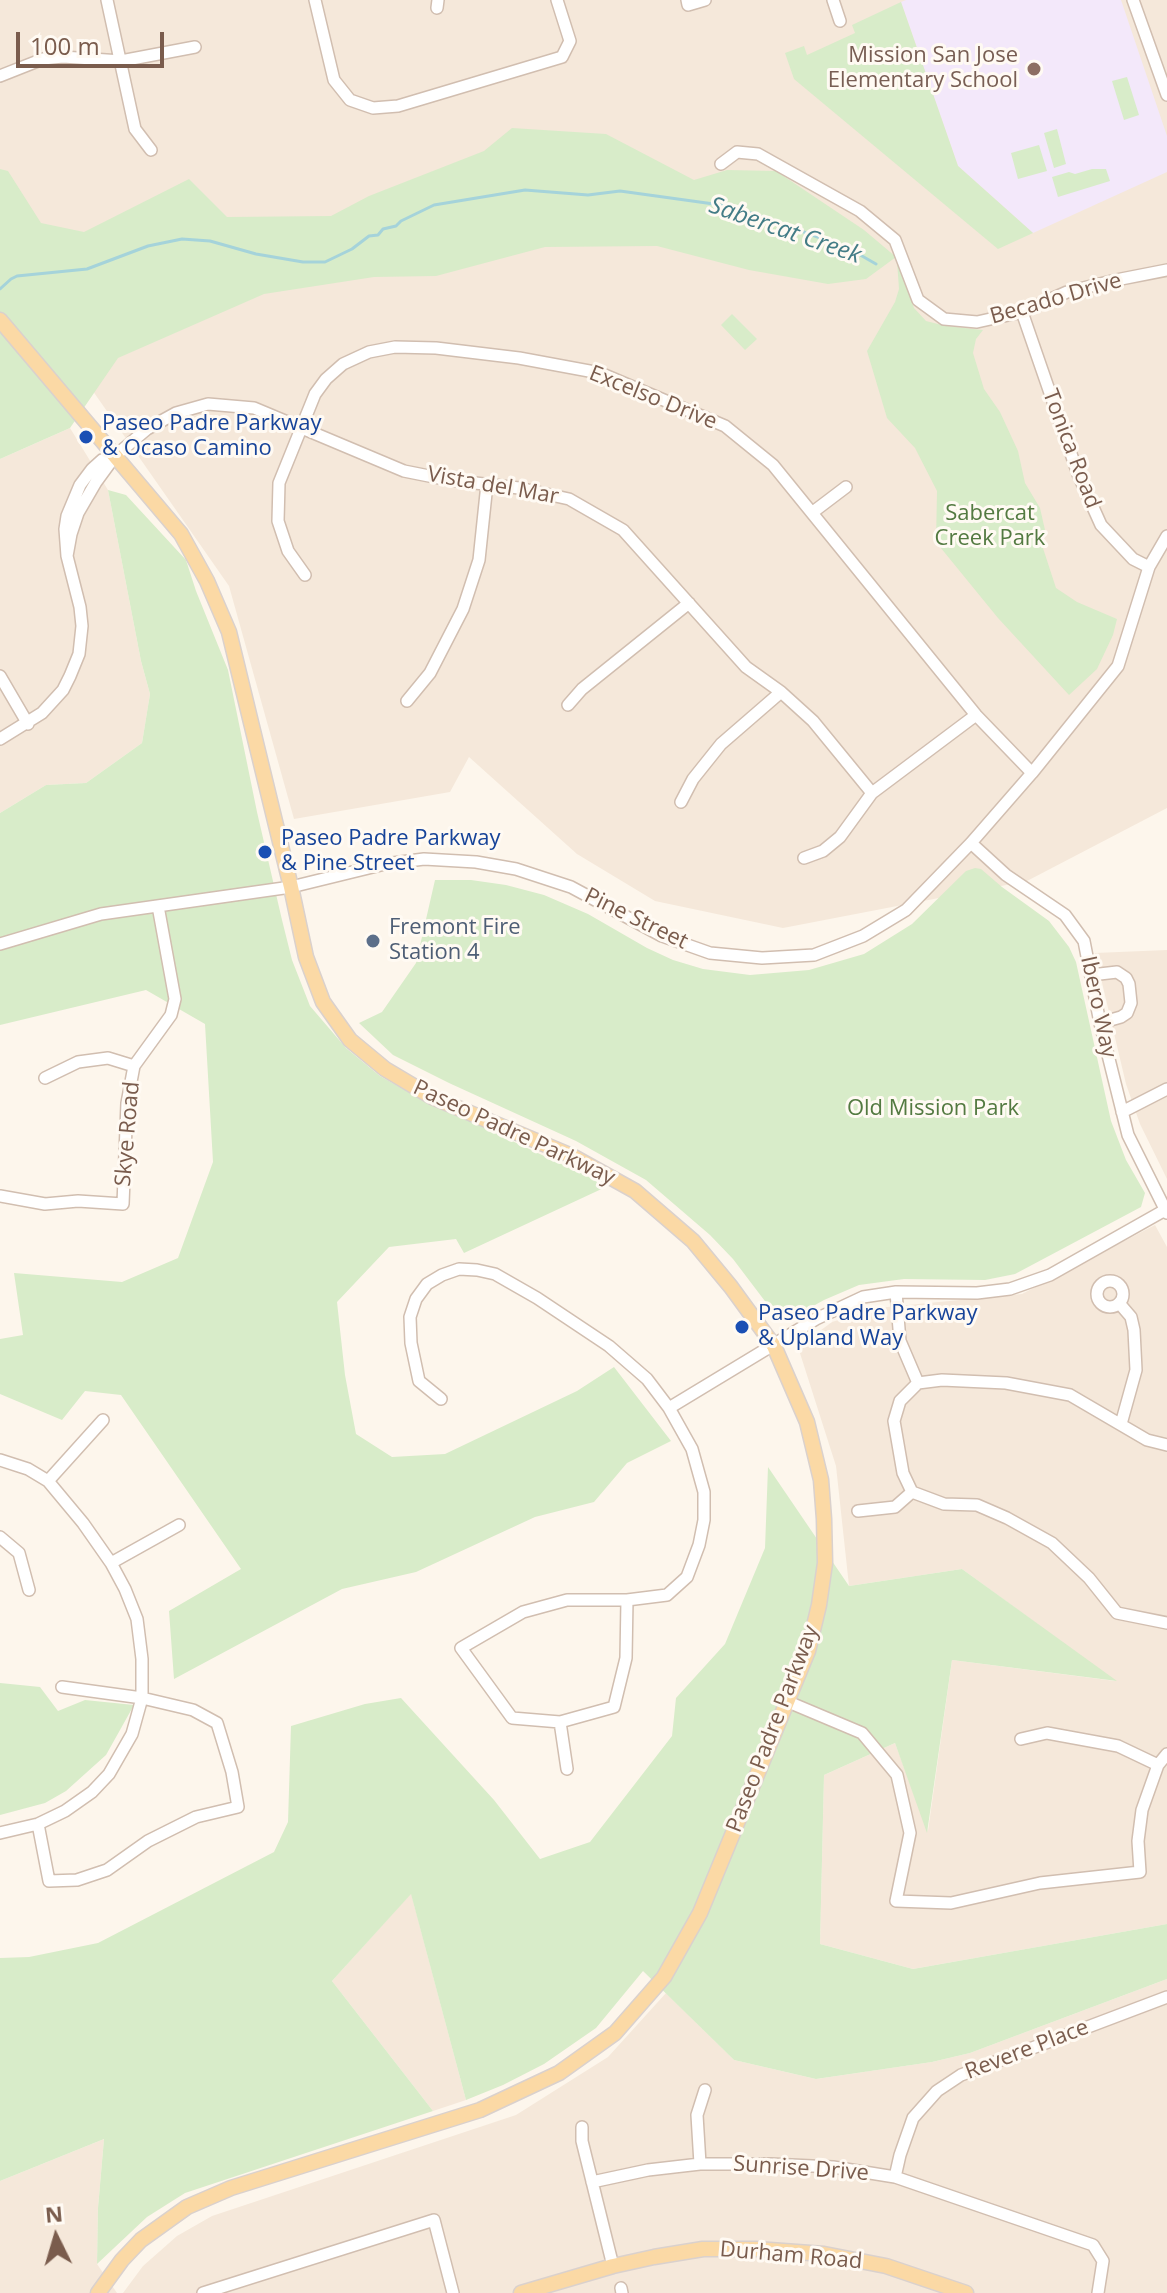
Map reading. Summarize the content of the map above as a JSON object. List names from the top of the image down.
{
  "streets": {
    "main road": ["Paseo Padre Parkway", "Durham Road"],
    "street": [
      "Becado Drive",
      "Excelso Drive",
      "Tonica Road",
      "Vista del Mar",
      "Pine Street",
      "Ibero Way",
      "Skye Road",
      "Revere Place",
      "Sunrise Drive"
    ]
  },
  "crossings": [
    ["Becado Drive", "Tonica Road"],
    ["Excelso Drive", "Vista del Mar"],
    ["Excelso Drive", "Pine Street"],
    ["Tonica Road", "Pine Street"],
    ["Vista del Mar", "Paseo Padre Parkway"],
    ["Pine Street", "Ibero Way"],
    ["Pine Street", "Paseo Padre Parkway"],
    ["Pine Street", "Skye Road"],
    ["Revere Place", "Sunrise Drive"]
  ],
  "water": ["Sabercat Creek"],
  "parks": ["Sabercat Creek Park", "Old Mission Park"],
  "places": [
    "Mission San Jose Elementary School",
    "Paseo Padre Parkway & Ocaso Camino",
    "Paseo Padre Parkway & Pine Street",
    "Fremont Fire Station 4",
    "Paseo Padre Parkway & Upland Way"
  ],
  "scale_bar": "100 m",
  "north": "top"
}
